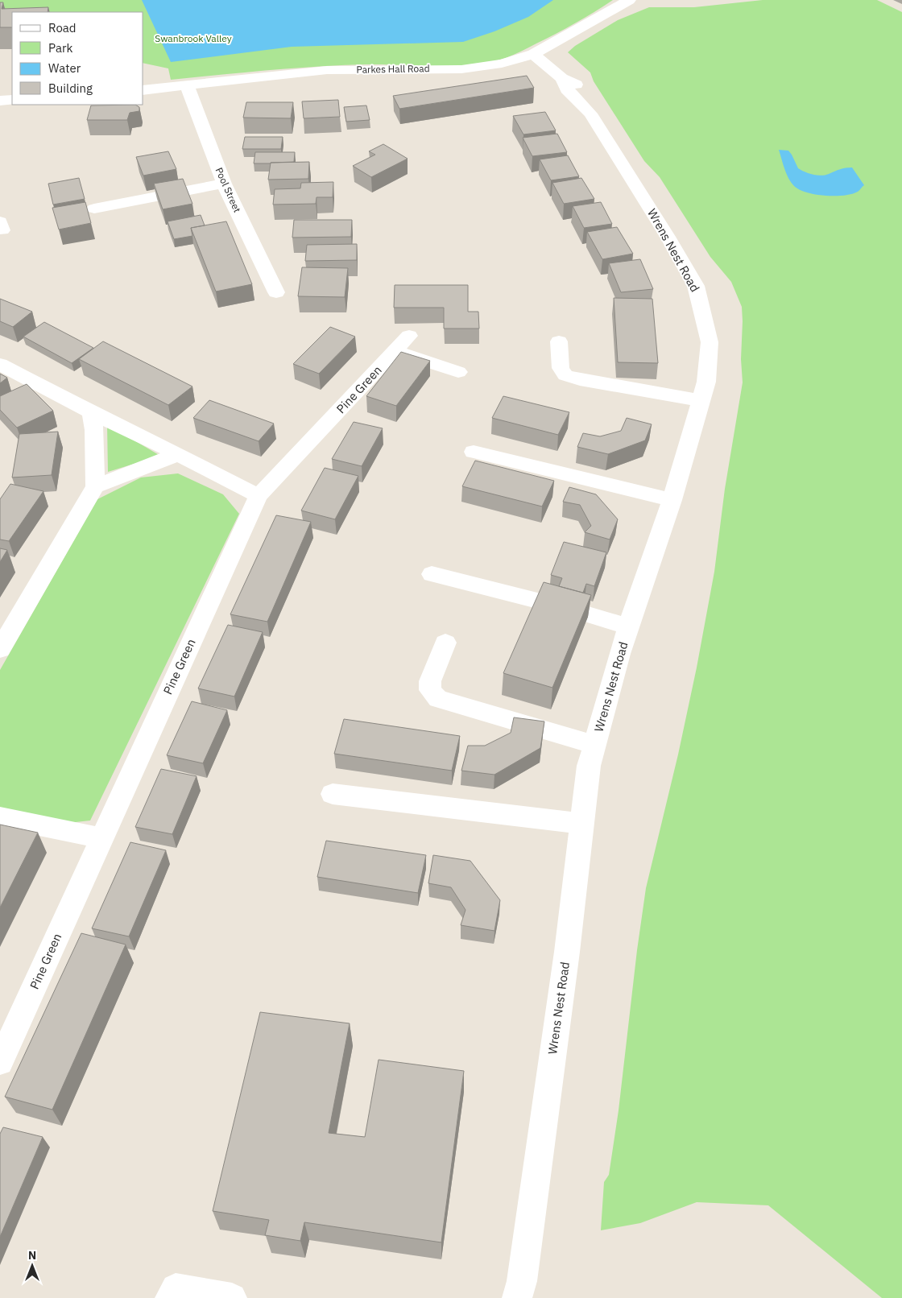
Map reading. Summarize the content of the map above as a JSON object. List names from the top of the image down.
{
  "streets": {
    "street": [
      "Parkes Hall Road",
      "Pool Street",
      "Wrens Nest Road",
      "Pine Green"
    ]
  },
  "crossings": [
    ["Parkes Hall Road", "Pool Street"],
    ["Parkes Hall Road", "Wrens Nest Road"]
  ],
  "parks": ["Swanbrook Valley"],
  "legend": [
    "Road",
    "Park",
    "Water",
    "Building"
  ],
  "north": "top"
}
